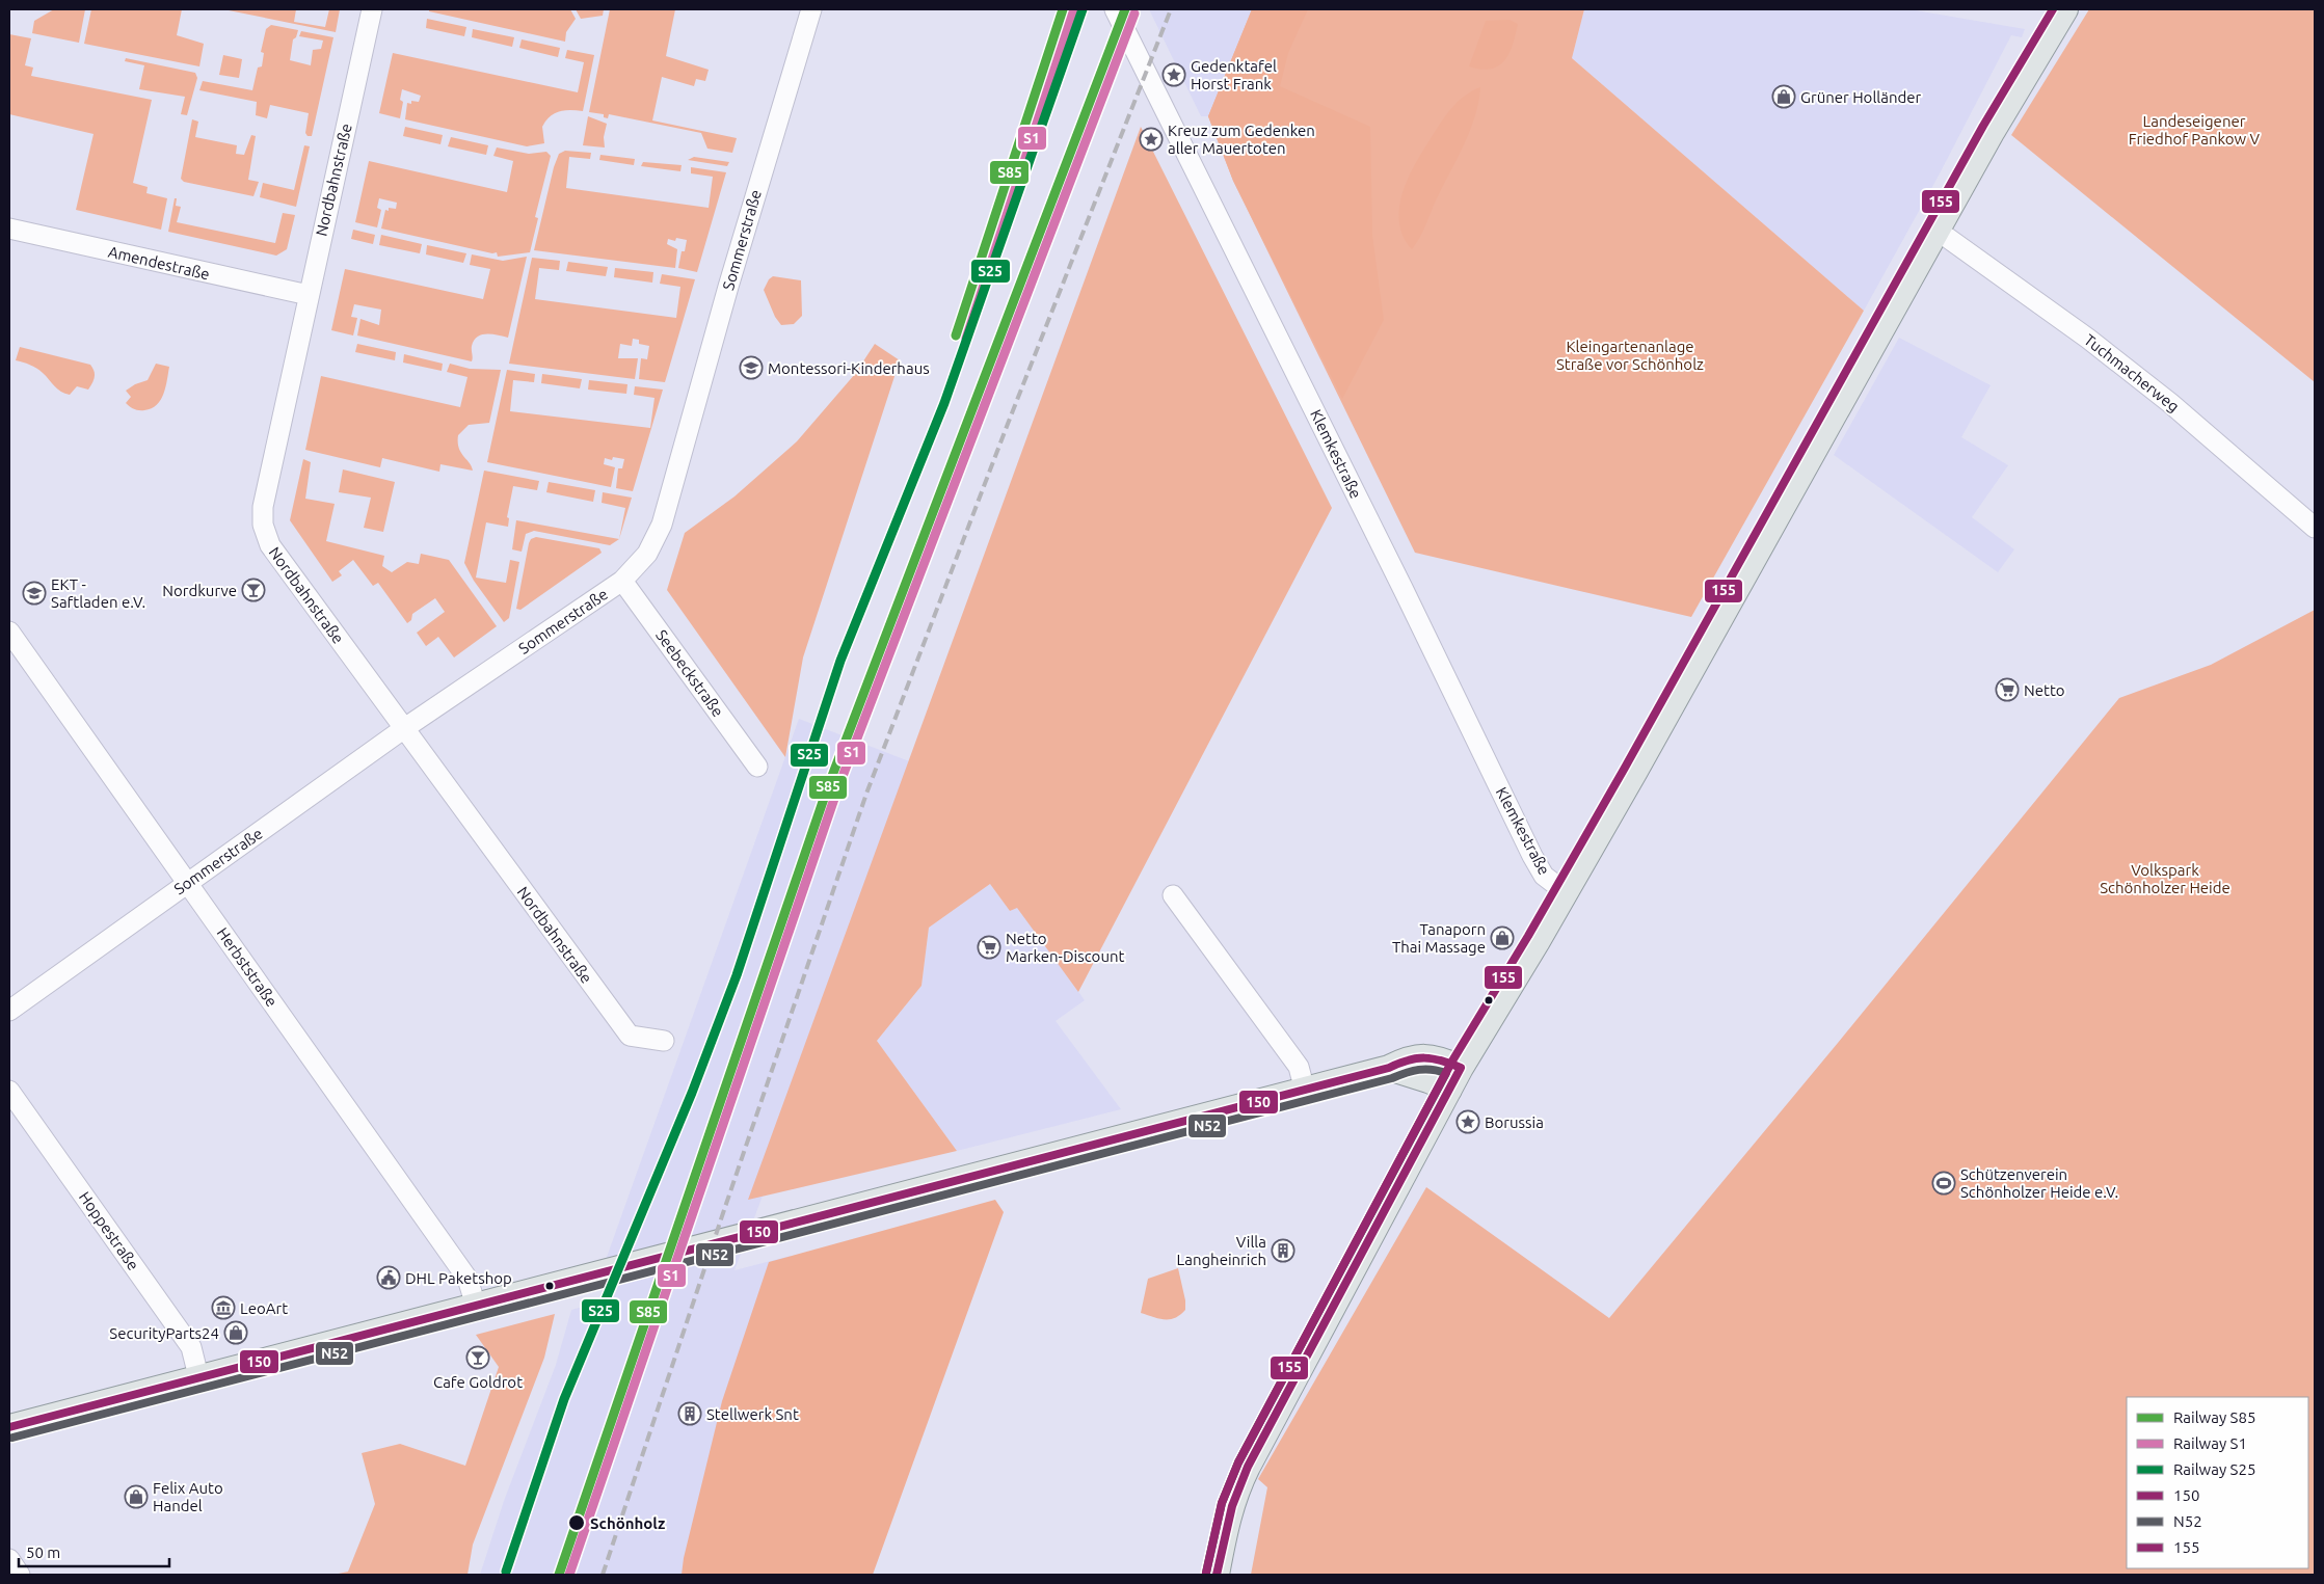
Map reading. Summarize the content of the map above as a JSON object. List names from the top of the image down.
{
  "streets": {
    "street": [
      "Nordbahnstraße",
      "Sommerstraße",
      "Amendestraße",
      "Tuchmacherweg",
      "Klemkestraße",
      "Seebeckstraße",
      "Herbststraße",
      "Hoppestraße"
    ]
  },
  "crossings": [
    ["Nordbahnstraße", "Sommerstraße"],
    ["Nordbahnstraße", "Amendestraße"],
    ["Sommerstraße", "Seebeckstraße"],
    ["Sommerstraße", "Herbststraße"]
  ],
  "parks": ["Landeseigener Friedhof Pankow V", "Kleingartenanlage Straße vor Schönholz", "Volkspark Schönholzer Heide"],
  "places": {
    "place": ["Gedenktafel Horst Frank", "Kreuz zum Gedenken aller Mauertoten", "Borussia"],
    "shop": [
      "Grüner Holländer",
      "Tanaporn Thai Massage",
      "SecurityParts24",
      "Felix Auto Handel"
    ],
    "school or university": ["Montessori-Kinderhaus", "EKT - Saftladen e.V."],
    "bar": ["Nordkurve", "Cafe Goldrot"],
    "supermarket": ["Netto", "Netto Marken-Discount"],
    "sports": ["Schützenverein Schönholzer Heide e.V."],
    "building": ["Villa Langheinrich", "Stellwerk Snt"],
    "public building": ["DHL Paketshop"],
    "museum": ["LeoArt"],
    "other": ["Schönholz"]
  },
  "lines": [
    "rail line S85",
    "rail line S25",
    "transit line 155",
    "rail line S1",
    "transit line 150",
    "transit line N52"
  ],
  "legend": [
    "Railway S85",
    "Railway S1",
    "Railway S25",
    "150",
    "N52",
    "155"
  ],
  "scale_bar": "50 m"
}
